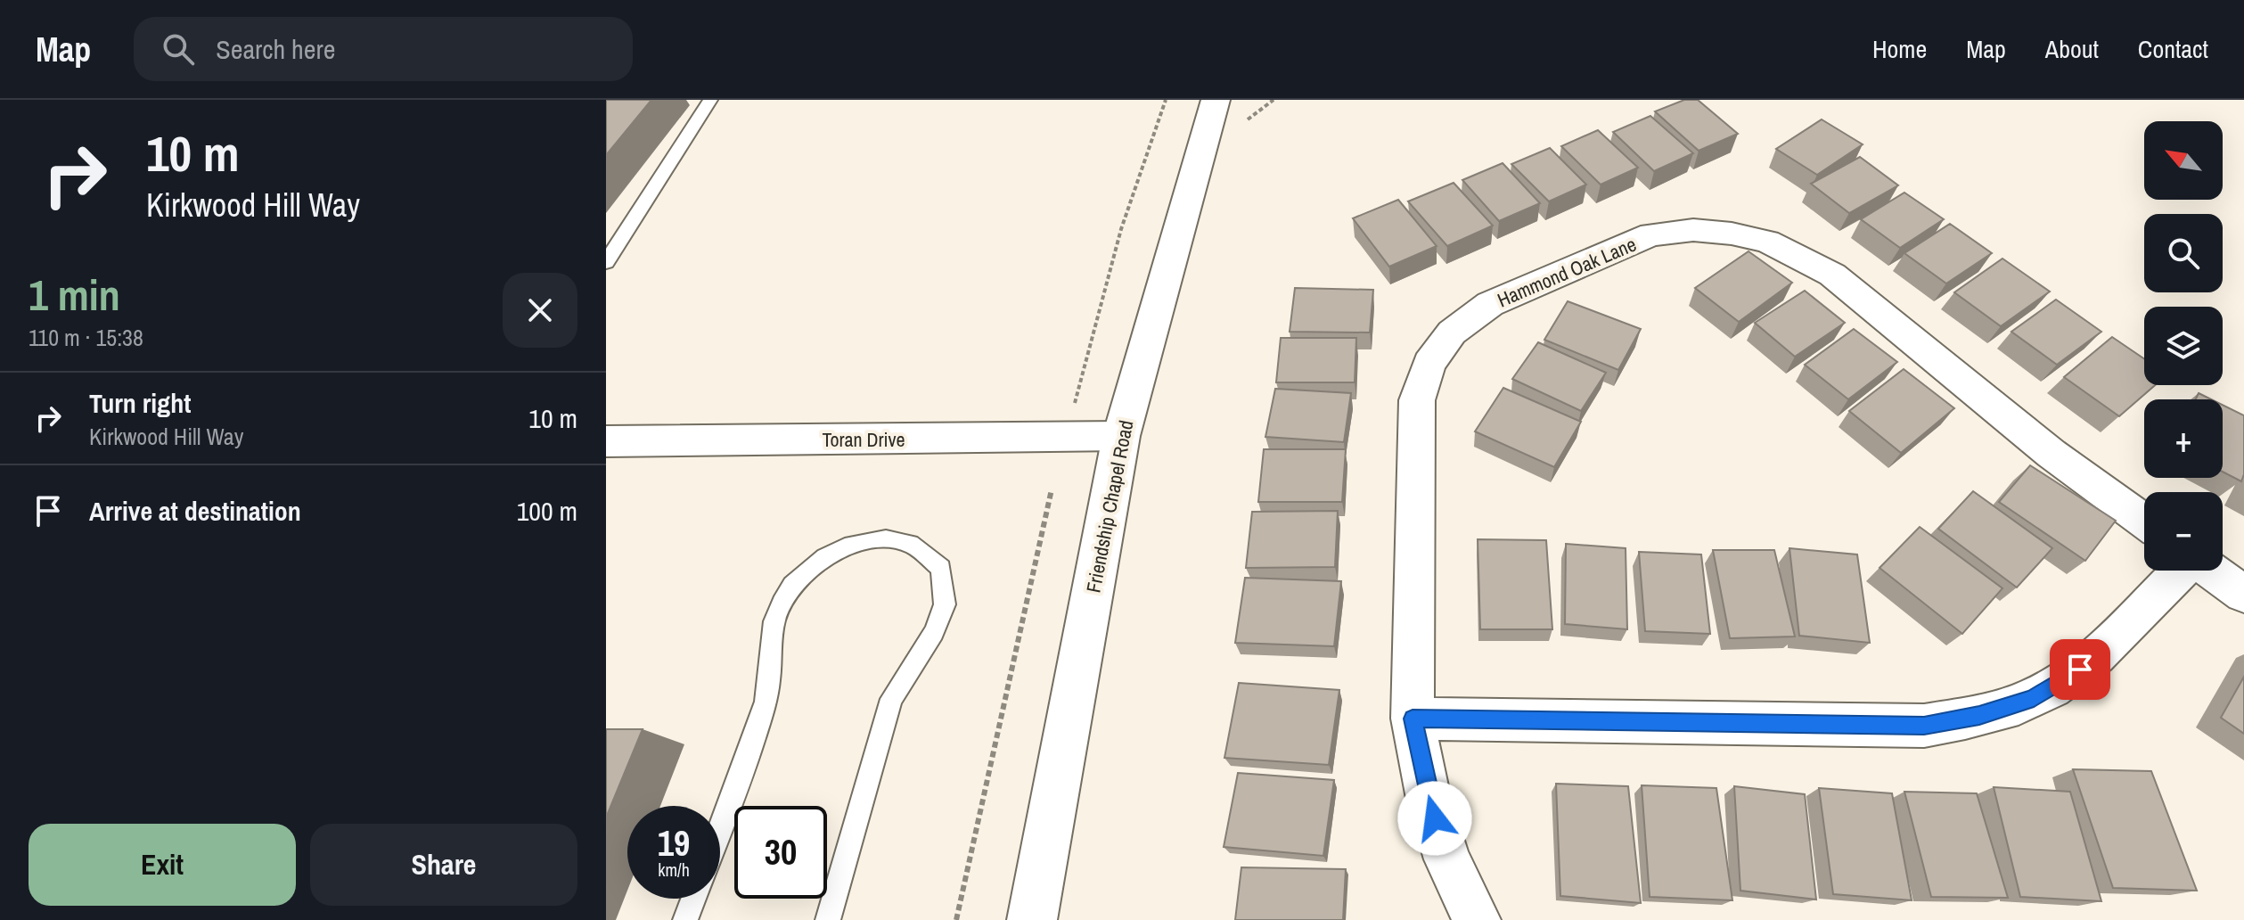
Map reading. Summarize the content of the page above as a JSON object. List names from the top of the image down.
{
  "streets": {
    "street": ["Hammond Oak Lane", "Toran Drive", "Friendship Chapel Road"]
  },
  "crossings": [
    ["Toran Drive", "Friendship Chapel Road"]
  ],
  "north": "top left",
  "page": {
    "header": "Map",
    "search": "Search here",
    "nav": [
      "Home",
      "Map",
      "About",
      "Contact"
    ],
    "turn": ["10 m", "Kirkwood Hill Way"],
    "map_buttons": ["+", "−"],
    "heading": ["1 min", "110 m · 15:38"],
    "list": [
      {
        "name": "Turn right",
        "note": "Kirkwood Hill Way",
        "value": "10 m"
      },
      {
        "name": "Arrive at destination",
        "value": "100 m"
      }
    ],
    "speed": "19 km/h",
    "limit": "30",
    "buttons": ["Exit", "Share"]
  }
}
